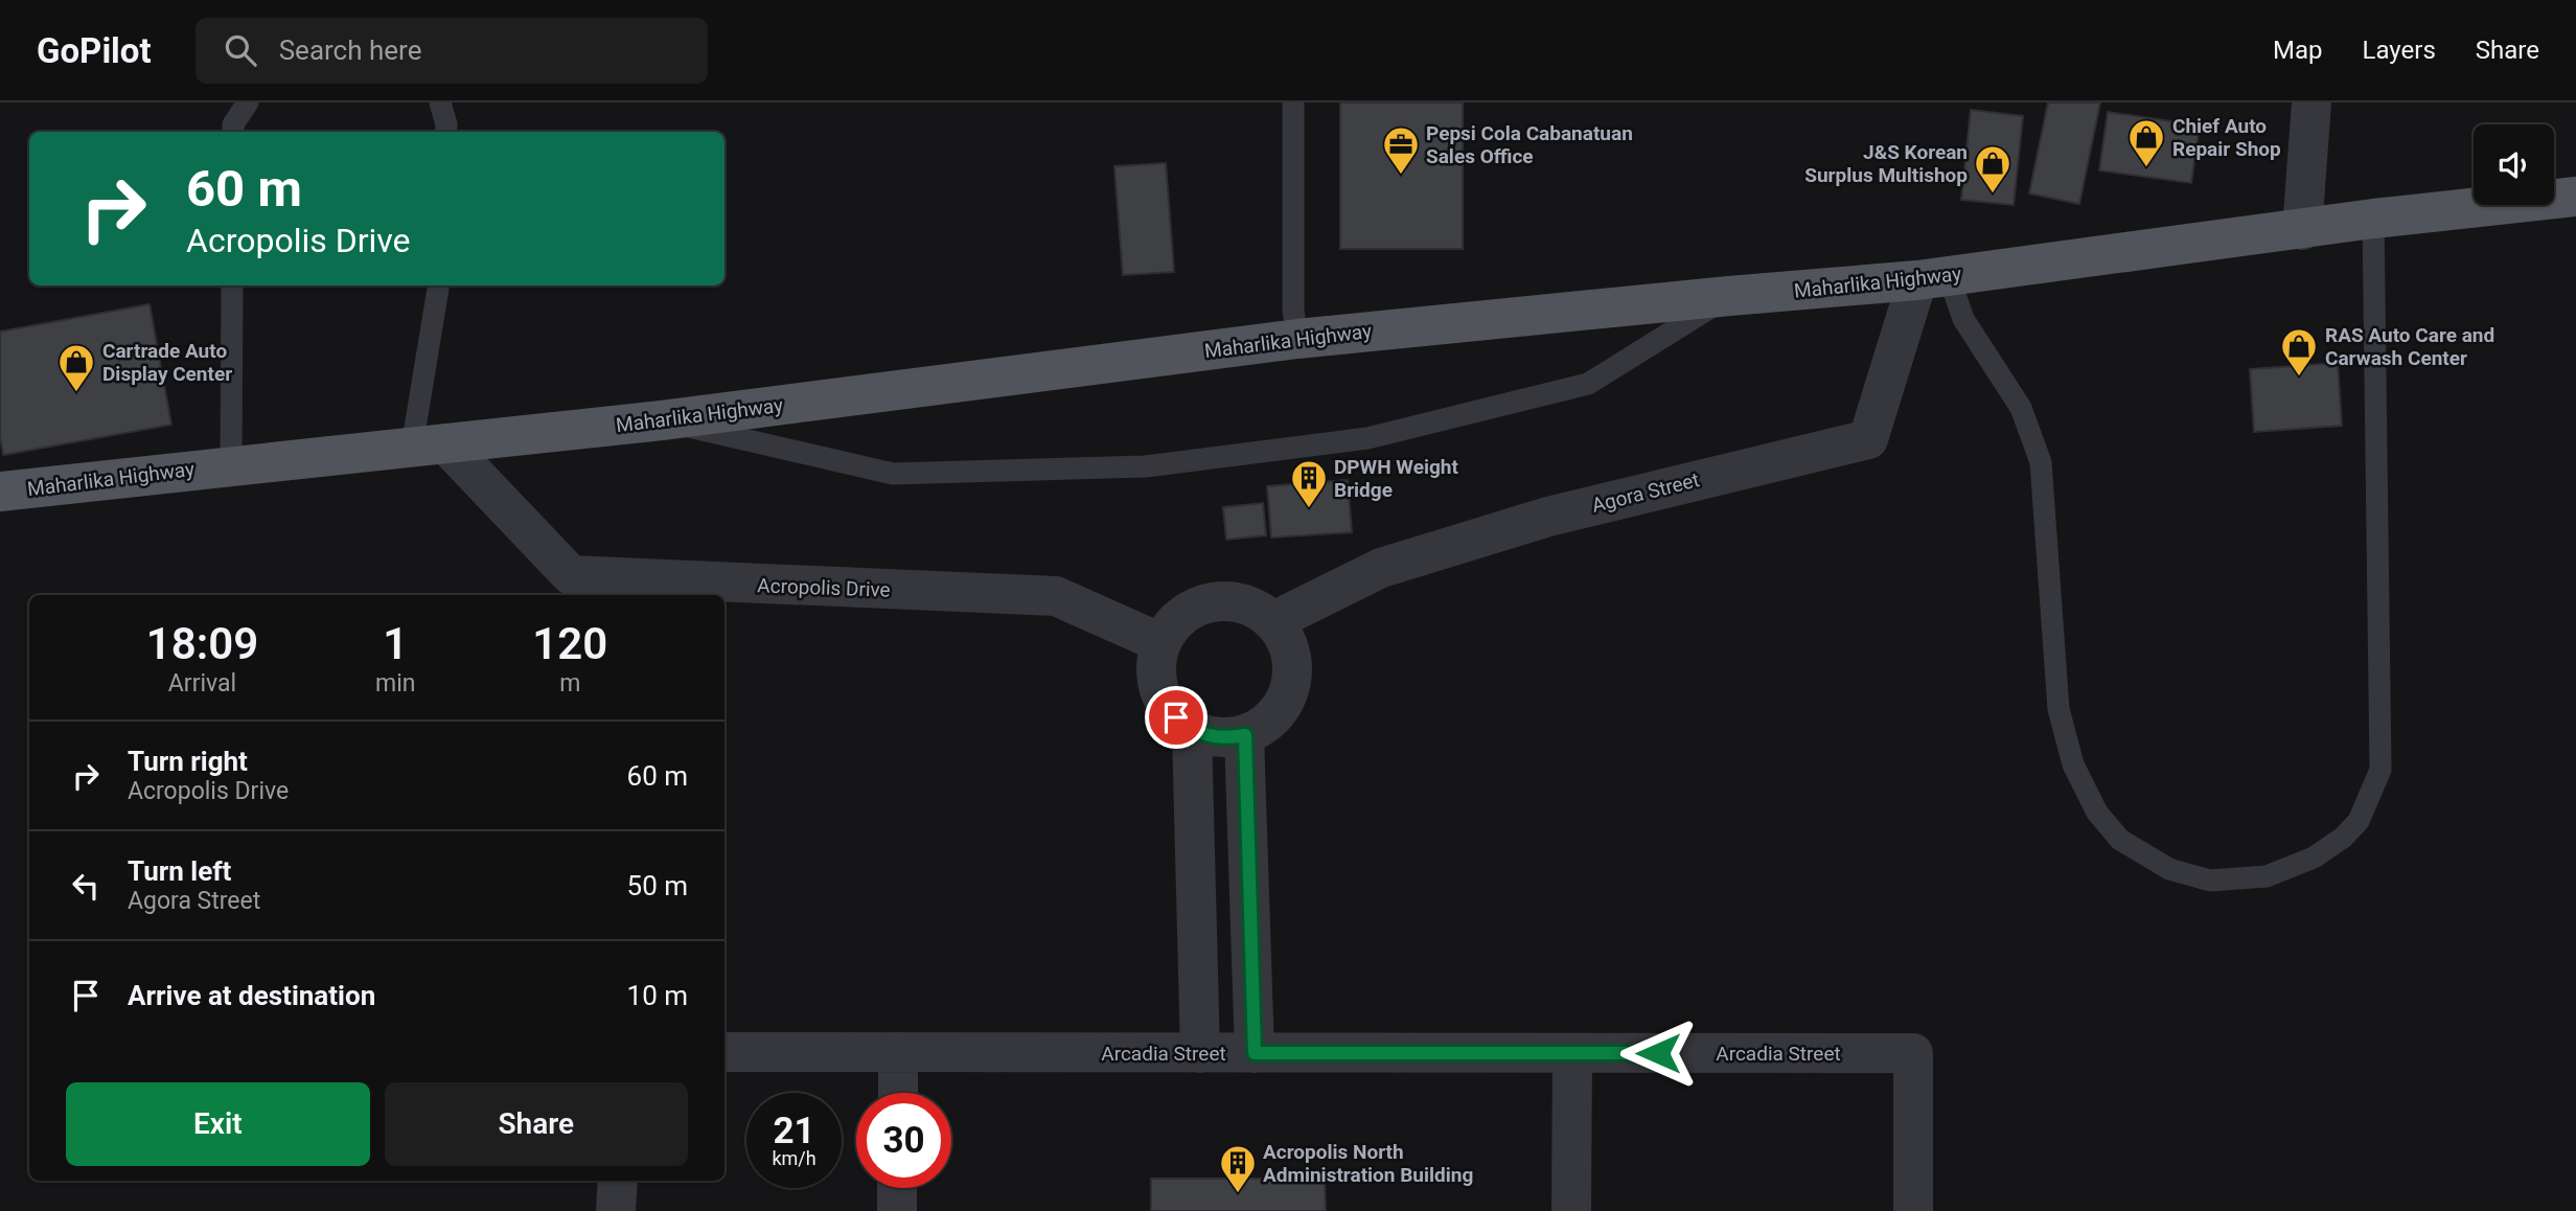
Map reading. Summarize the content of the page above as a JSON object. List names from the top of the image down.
{
  "streets": {
    "main road": ["Maharlika Highway"],
    "street": ["Agora Street", "Acropolis Drive", "Arcadia Street"]
  },
  "crossings": [
    ["Maharlika Highway", "Agora Street"],
    ["Maharlika Highway", "Acropolis Drive"],
    ["Agora Street", "Acropolis Drive"]
  ],
  "places": {
    "shop": [
      "Chief Auto Repair Shop",
      "J&S Korean Surplus Multishop",
      "RAS Auto Care and Carwash Center",
      "Cartrade Auto Display Center"
    ],
    "office": ["Pepsi Cola Cabanatuan Sales Office"],
    "building": ["DPWH Weight Bridge", "Acropolis North Administration Building"]
  },
  "page": {
    "header": "GoPilot",
    "search": "Search here",
    "nav": ["Map", "Layers", "Share"],
    "turn": ["60 m", "Acropolis Drive"],
    "eta": [
      "18:09",
      "Arrival",
      "1",
      "min",
      "120",
      "m"
    ],
    "list": [
      {
        "name": "Turn right",
        "note": "Acropolis Drive",
        "value": "60 m"
      },
      {
        "name": "Turn left",
        "note": "Agora Street",
        "value": "50 m"
      },
      {
        "name": "Arrive at destination",
        "value": "10 m"
      }
    ],
    "buttons": ["Exit", "Share"],
    "speed": "21 km/h",
    "limit": "30"
  }
}
